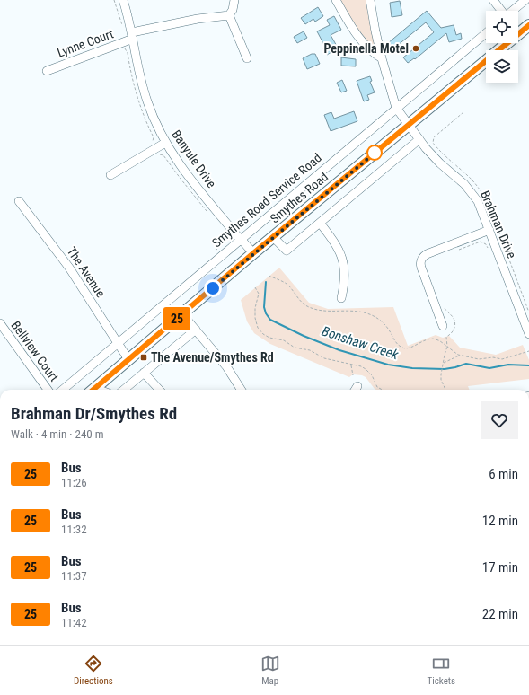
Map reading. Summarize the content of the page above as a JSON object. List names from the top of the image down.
{
  "streets": {
    "main road": ["Smythes Road"],
    "street": [
      "Lynne Court",
      "Banyule Drive",
      "Smythes Road Service Road",
      "Brahman Drive",
      "The Avenue",
      "Bellview Court"
    ]
  },
  "crossings": [
    ["Lynne Court", "Banyule Drive"],
    ["Banyule Drive", "Smythes Road"],
    ["Banyule Drive", "Smythes Road Service Road"],
    ["Smythes Road", "Brahman Drive"],
    ["Smythes Road", "The Avenue"],
    ["Smythes Road Service Road", "Brahman Drive"],
    ["Smythes Road Service Road", "The Avenue"]
  ],
  "water": ["Bonshaw Creek"],
  "places": {
    "other": ["Peppinella Motel"],
    "transit": ["The Avenue/Smythes Rd"]
  },
  "lines": ["bus line 25"],
  "page": {
    "on_map": "25",
    "heading": ["Brahman Dr/Smythes Rd", "Walk · 4 min · 240 m"],
    "list": [
      {
        "mark": "25",
        "name": "Bus",
        "note": "11:26",
        "value": "6 min"
      },
      {
        "mark": "25",
        "name": "Bus",
        "note": "11:32",
        "value": "12 min"
      },
      {
        "mark": "25",
        "name": "Bus",
        "note": "11:37",
        "value": "17 min"
      },
      {
        "mark": "25",
        "name": "Bus",
        "note": "11:42",
        "value": "22 min"
      }
    ],
    "tabs": ["Directions", "Map", "Tickets"]
  }
}
